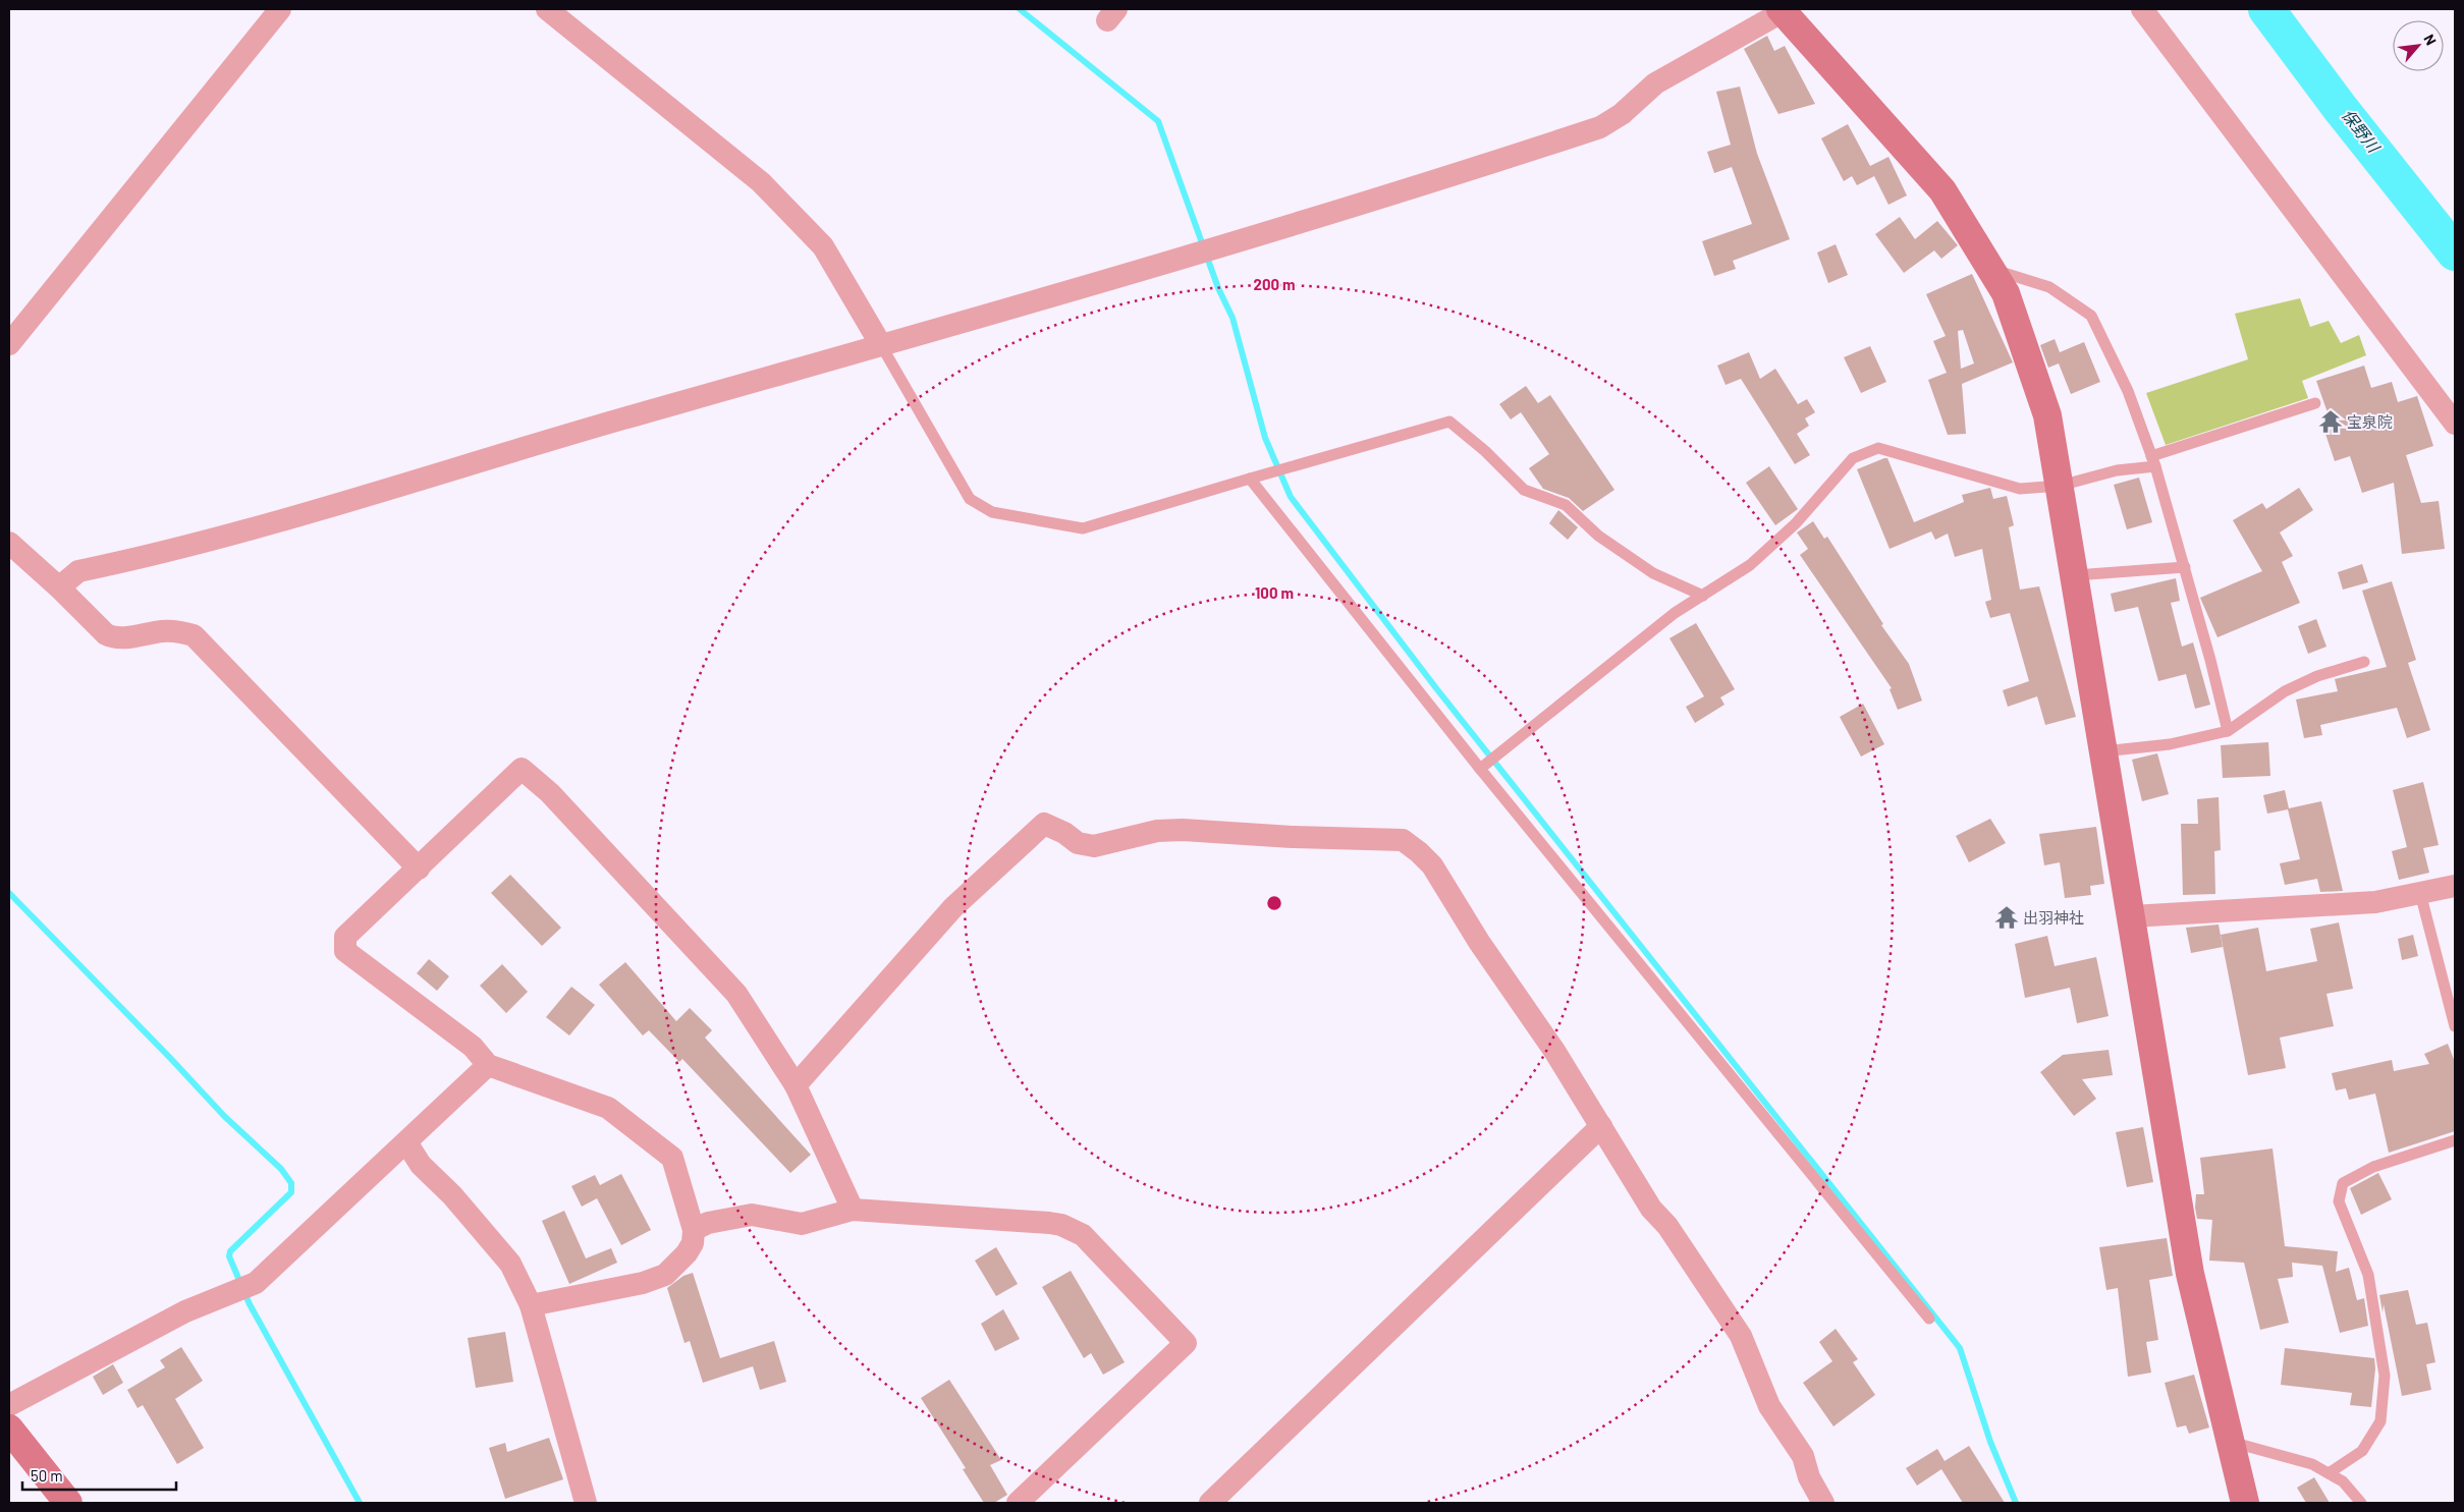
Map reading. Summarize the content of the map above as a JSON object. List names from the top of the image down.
{
  "water": ["保野川"],
  "places": {
    "temple": ["宝泉院", "出羽神社"]
  },
  "scale_bar": "50 m",
  "north": "top right",
  "rings": ["200 m", "100 m"]
}
